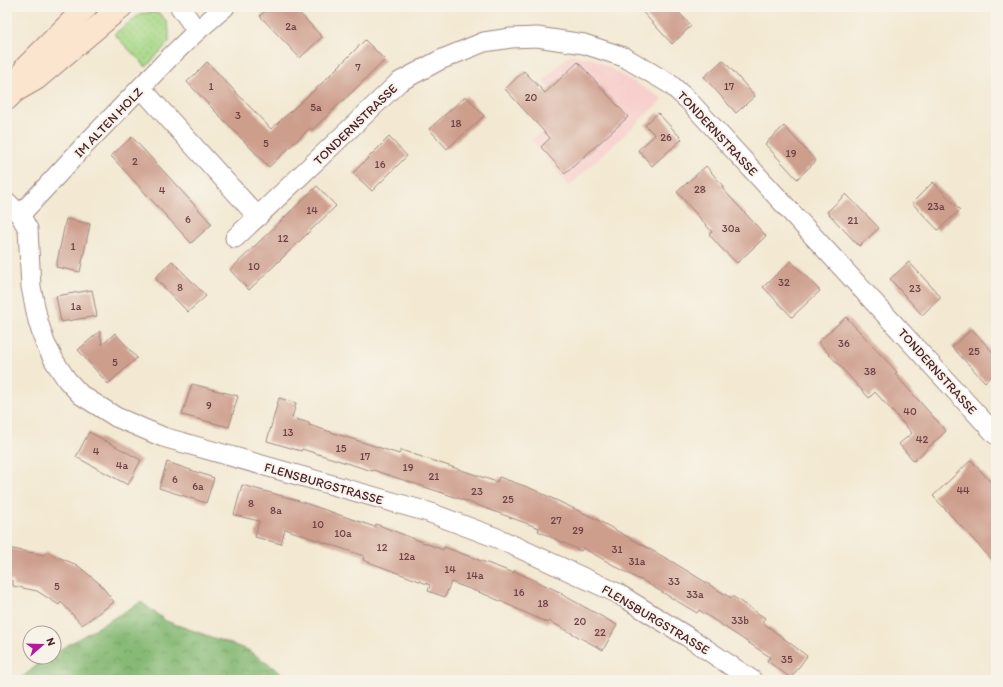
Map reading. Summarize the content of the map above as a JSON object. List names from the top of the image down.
{
  "streets": {
    "street": ["IM ALTEN HOLZ", "TONDERNSTRASSE", "FLENSBURGSTRASSE"]
  },
  "crossings": [
    ["IM ALTEN HOLZ", "FLENSBURGSTRASSE"]
  ],
  "house_numbers": [
    "2a",
    "7",
    "1",
    "17",
    "20",
    "5a",
    "3",
    "18",
    "26",
    "5",
    "19",
    "2",
    "16",
    "28",
    "4",
    "23a",
    "14",
    "6",
    "21",
    "30a",
    "12",
    "1",
    "10",
    "32",
    "8",
    "23",
    "1a",
    "36",
    "25",
    "5",
    "38",
    "9",
    "40",
    "13",
    "42",
    "15",
    "4",
    "17",
    "4a",
    "19",
    "21",
    "6",
    "6a",
    "44",
    "23",
    "25",
    "8",
    "8a",
    "27",
    "10",
    "29",
    "10a",
    "12",
    "31",
    "12a",
    "31a",
    "14",
    "14a",
    "33",
    "5",
    "16",
    "33a",
    "18",
    "33b",
    "20",
    "22",
    "35"
  ],
  "north": "right"
}
